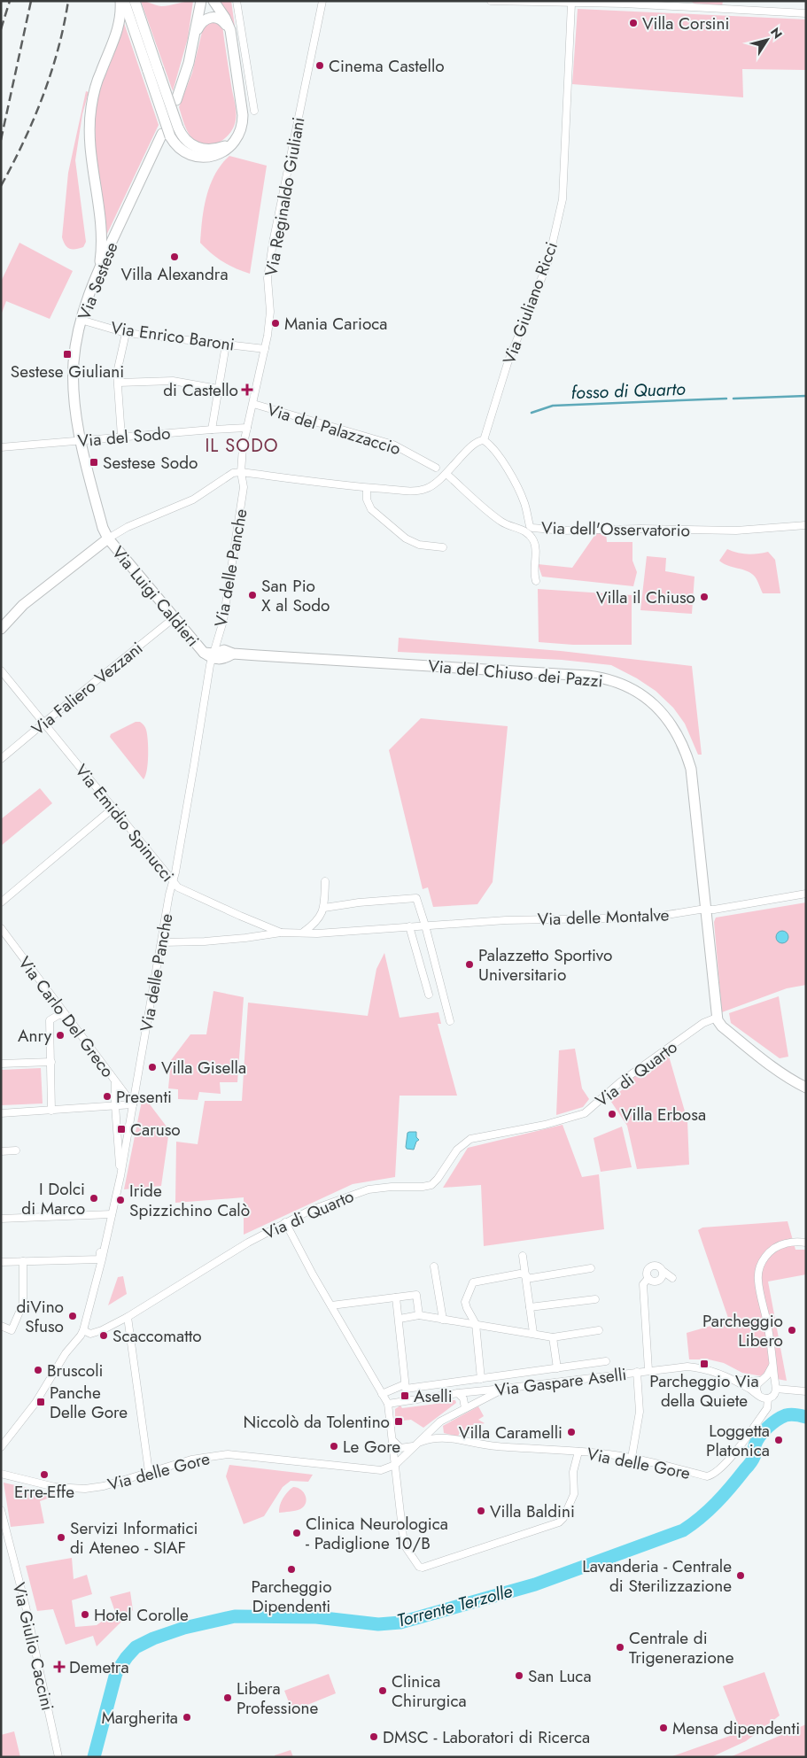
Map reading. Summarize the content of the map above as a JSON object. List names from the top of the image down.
{
  "streets": {
    "main road": ["Via Sestese", "Via Luigi Caldieri", "Via del Chiuso dei Pazzi"],
    "street": [
      "Via Reginaldo Giuliani",
      "Via Giuliano Ricci",
      "Via Enrico Baroni",
      "Via del Palazzaccio",
      "Via del Sodo",
      "Via dell'Osservatorio",
      "Via delle Panche",
      "Via Faliero Vezzani",
      "Via Emidio Spinucci",
      "Via delle Montalve",
      "Via Carlo Del Greco",
      "Via di Quarto",
      "Via Gaspare Aselli",
      "Via delle Gore",
      "Via Giulio Caccini"
    ]
  },
  "crossings": [
    ["Via Reginaldo Giuliani", "Via Enrico Baroni"],
    ["Via Reginaldo Giuliani", "Via del Palazzaccio"],
    ["Via Reginaldo Giuliani", "Via del Sodo"],
    ["Via Reginaldo Giuliani", "Via delle Panche"],
    ["Via Sestese", "Via Enrico Baroni"],
    ["Via Sestese", "Via del Sodo"],
    ["Via Sestese", "Via Luigi Caldieri"],
    ["Via Giuliano Ricci", "Via dell'Osservatorio"],
    ["Via delle Panche", "Via Luigi Caldieri"],
    ["Via delle Panche", "Via del Chiuso dei Pazzi"],
    ["Via delle Panche", "Via Emidio Spinucci"],
    ["Via delle Panche", "Via delle Montalve"],
    ["Via delle Panche", "Via Carlo Del Greco"],
    ["Via delle Panche", "Via di Quarto"],
    ["Via Luigi Caldieri", "Via del Chiuso dei Pazzi"],
    ["Via Luigi Caldieri", "Via Faliero Vezzani"],
    ["Via del Chiuso dei Pazzi", "Via delle Montalve"],
    ["Via del Chiuso dei Pazzi", "Via di Quarto"],
    ["Via Faliero Vezzani", "Via Emidio Spinucci"],
    ["Via Emidio Spinucci", "Via delle Montalve"],
    ["Via Gaspare Aselli", "Via delle Gore"]
  ],
  "districts": ["IL SODO"],
  "water": ["fosso di Quarto", "Torrente Terzolle"],
  "places": {
    "other": [
      "Villa Corsini",
      "Cinema Castello",
      "Villa Alexandra",
      "Mania Carioca",
      "San Pio X al Sodo",
      "Villa il Chiuso",
      "Palazzetto Sportivo Universitario",
      "Anry",
      "Villa Gisella",
      "Presenti",
      "Villa Erbosa",
      "I Dolci di Marco",
      "Iride Spizzichino Calò",
      "diVino Sfuso",
      "Parcheggio Libero",
      "Scaccomatto",
      "Bruscoli",
      "Villa Caramelli",
      "Loggetta Platonica",
      "Le Gore",
      "Erre-Effe",
      "Villa Baldini",
      "Clinica Neurologica - Padiglione 10/B",
      "Servizi Informatici di Ateneo - SIAF",
      "Parcheggio Dipendenti",
      "Lavanderia - Centrale di Sterilizzazione",
      "Hotel Corolle",
      "Centrale di Trigenerazione",
      "San Luca",
      "Clinica Chirurgica",
      "Libera Professione",
      "Margherita",
      "Mensa dipendenti",
      "DMSC - Laboratori di Ricerca"
    ],
    "transit": [
      "Sestese Giuliani",
      "Sestese Sodo",
      "Caruso",
      "Parcheggio Via della Quiete",
      "Aselli",
      "Panche Delle Gore",
      "Niccolò da Tolentino"
    ],
    "health": ["di Castello", "Demetra"]
  },
  "north": "top right"
}
